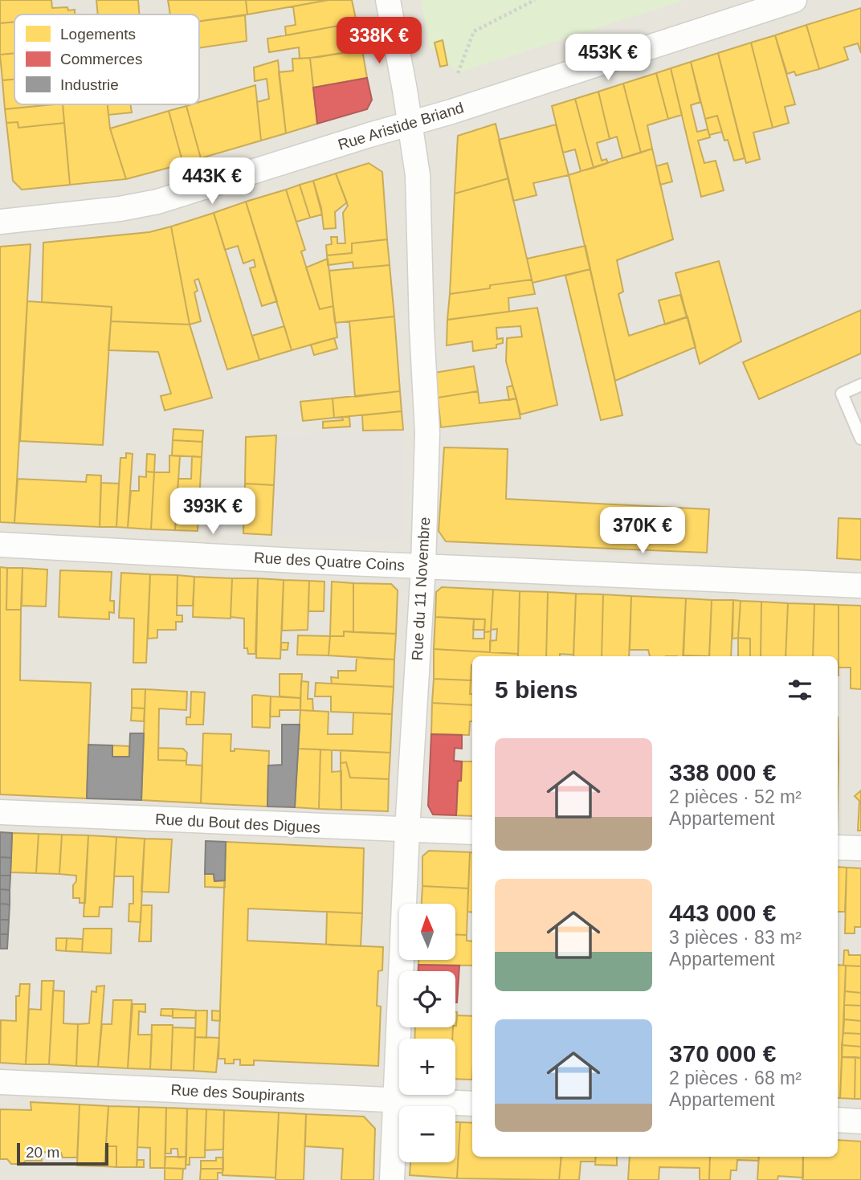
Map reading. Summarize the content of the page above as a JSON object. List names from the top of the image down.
{
  "streets": {
    "street": [
      "Rue Aristide Briand",
      "Rue des Quatre Coins",
      "Rue du 11 Novembre",
      "Rue du Bout des Digues",
      "Rue des Soupirants"
    ]
  },
  "crossings": [
    ["Rue Aristide Briand", "Rue du 11 Novembre"],
    ["Rue des Quatre Coins", "Rue du 11 Novembre"],
    ["Rue du 11 Novembre", "Rue du Bout des Digues"],
    ["Rue du 11 Novembre", "Rue des Soupirants"]
  ],
  "legend": ["Logements", "Commerces", "Industrie"],
  "scale_bar": "20 m",
  "north": "top",
  "page": {
    "price": [
      "338K €",
      "453K €",
      "443K €",
      "393K €",
      "370K €"
    ],
    "heading": "5 biens",
    "list": [
      {
        "name": "338 000 €",
        "note": "2 pièces · 52 m² · Appartement"
      },
      {
        "name": "443 000 €",
        "note": "3 pièces · 83 m² · Appartement"
      },
      {
        "name": "370 000 €",
        "note": "2 pièces · 68 m² · Appartement"
      }
    ],
    "map_buttons": ["+", "−"],
    "scale": "20 m"
  }
}
